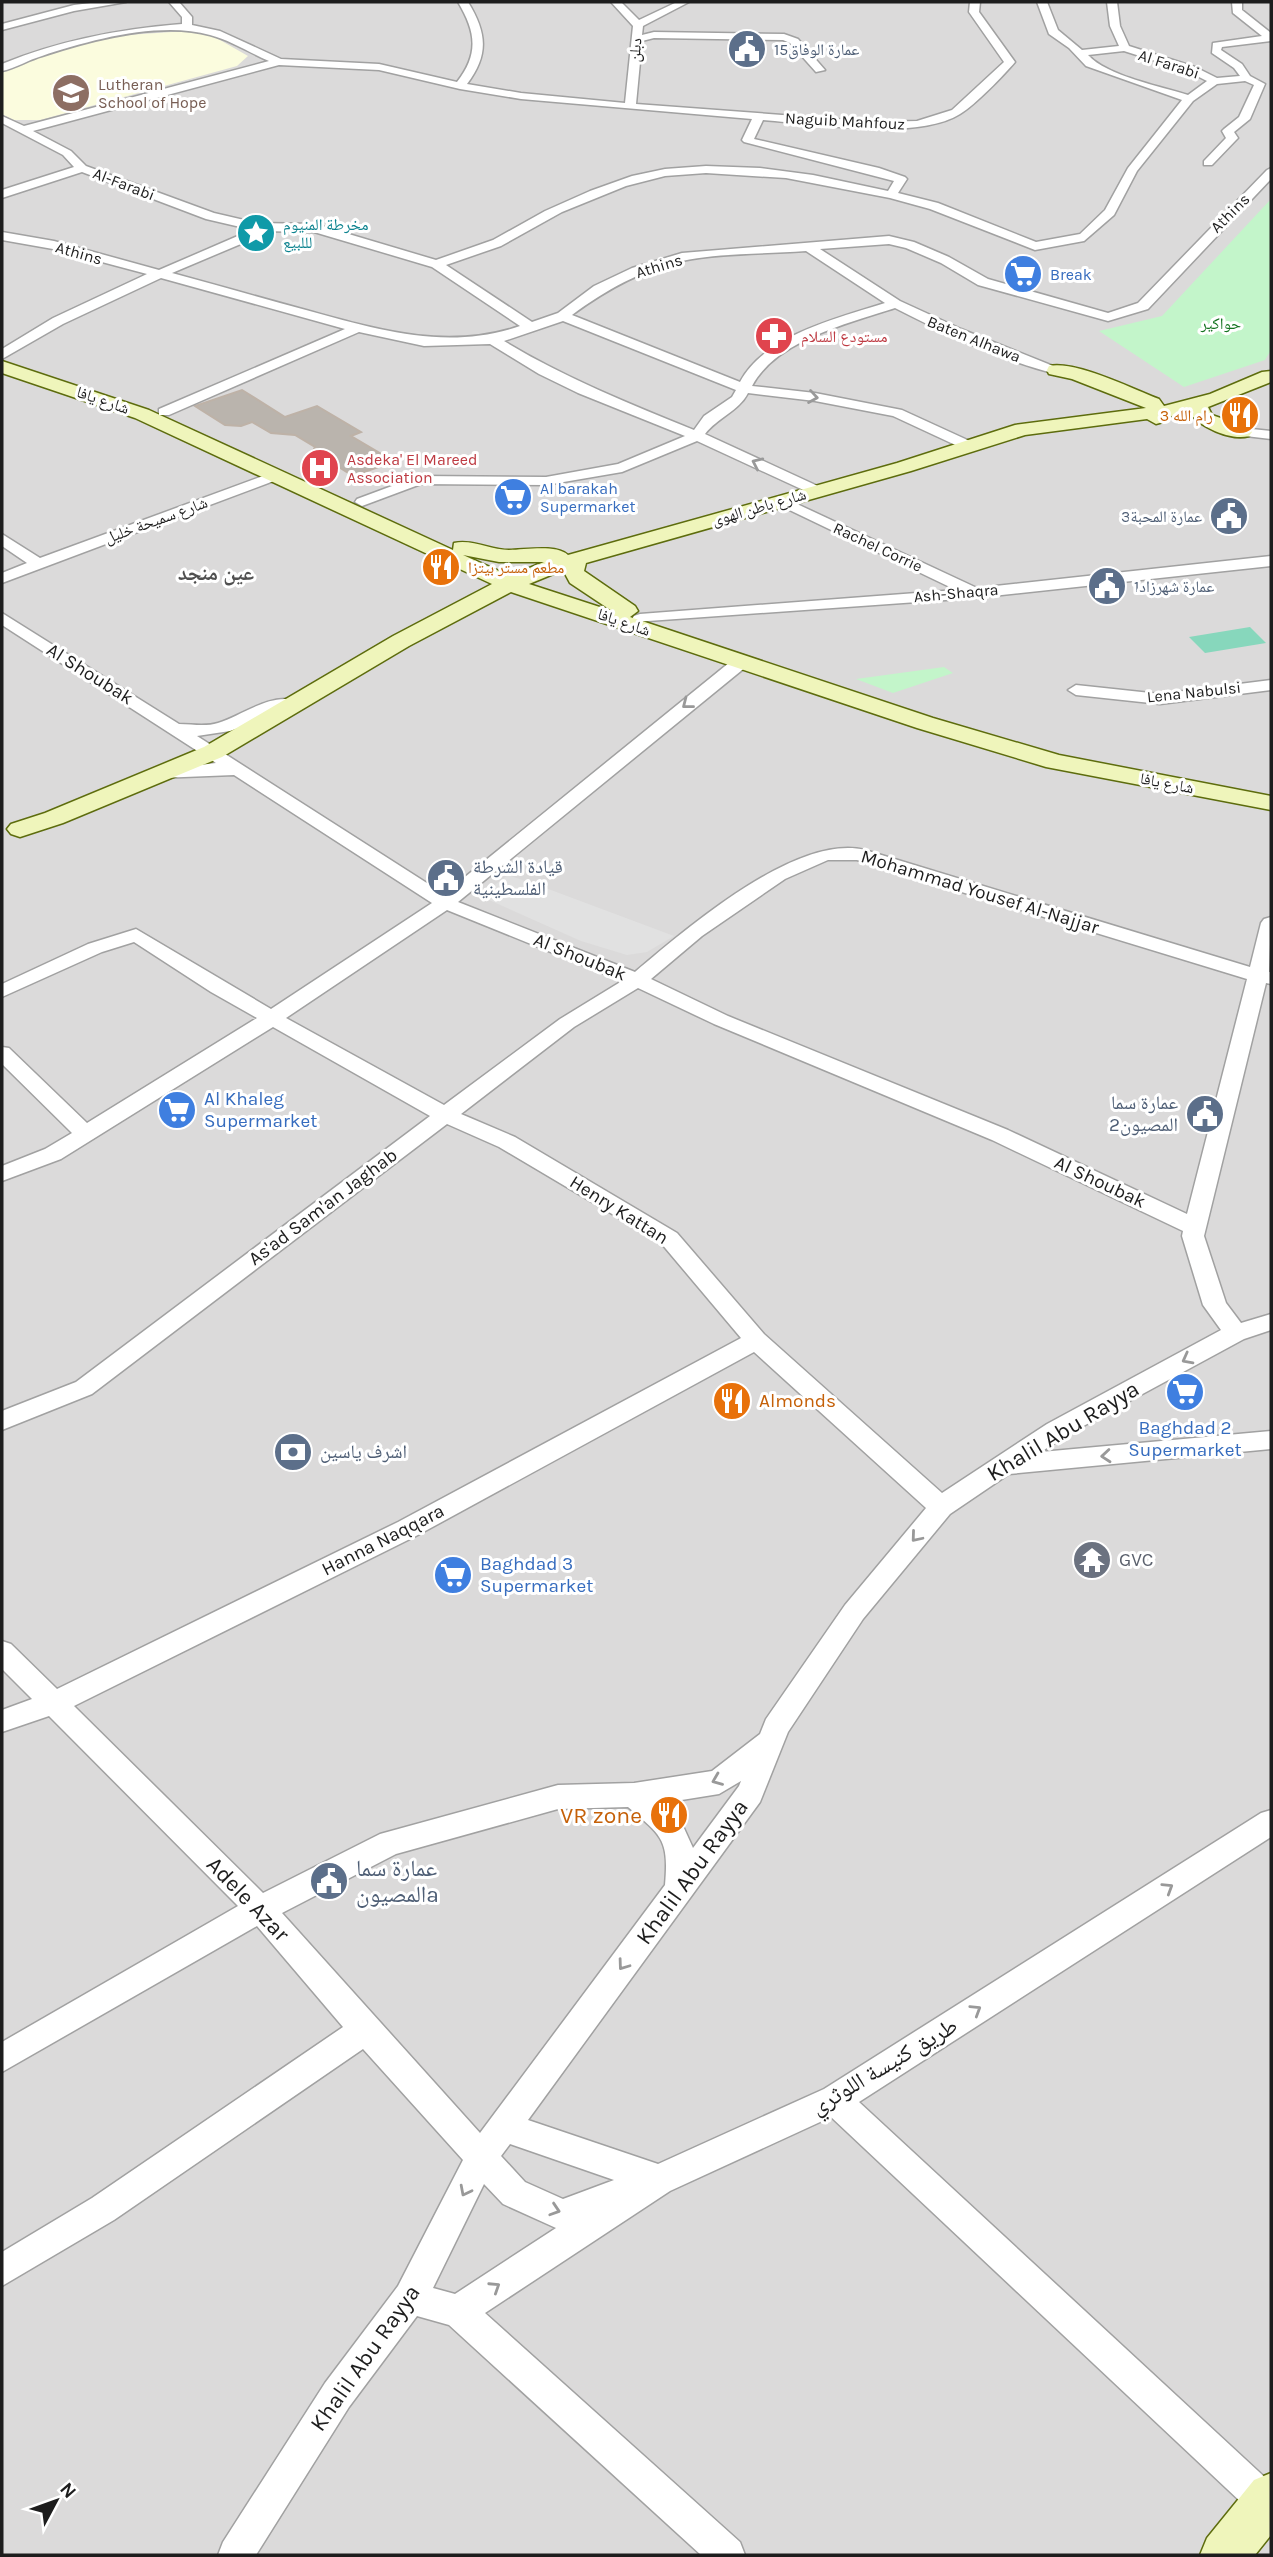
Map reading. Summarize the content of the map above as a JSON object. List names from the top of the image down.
{
  "streets": {
    "main road": ["شارع يافا", "شارع باطن الهوى"],
    "street": [
      "دبلن",
      "Al Farabi",
      "Naguib Mahfouz",
      "Al-Farabi",
      "Athins",
      "Baten Alhawa",
      "شارع سميحة خليل",
      "Rachel Corrie",
      "Ash-Shaqra",
      "Al Shoubak",
      "Lena Nabulsi",
      "Mohammad Yousef Al-Najjar",
      "As'ad Sam'an Jaghab",
      "Henry Kattan",
      "Khalil Abu Rayya",
      "Hanna Naqqara",
      "Adele Azar",
      "طريق كنيسة اللوثري"
    ]
  },
  "crossings": [
    ["دبلن", "Naguib Mahfouz"],
    ["Al-Farabi", "Athins"],
    ["Athins", "Baten Alhawa"],
    ["شارع يافا", "شارع باطن الهوى"],
    ["شارع يافا", "شارع سميحة خليل"],
    ["شارع يافا", "Ash-Shaqra"],
    ["شارع باطن الهوى", "Rachel Corrie"],
    ["Rachel Corrie", "Ash-Shaqra"],
    ["Al Shoubak", "Mohammad Yousef Al-Najjar"],
    ["Al Shoubak", "As'ad Sam'an Jaghab"],
    ["Mohammad Yousef Al-Najjar", "As'ad Sam'an Jaghab"],
    ["As'ad Sam'an Jaghab", "Henry Kattan"],
    ["Henry Kattan", "Khalil Abu Rayya"],
    ["Henry Kattan", "Hanna Naqqara"],
    ["Khalil Abu Rayya", "Adele Azar"],
    ["Hanna Naqqara", "Adele Azar"],
    ["Adele Azar", "طريق كنيسة اللوثري"]
  ],
  "one_way": ["Khalil Abu Rayya", "طريق كنيسة اللوثري"],
  "districts": ["عين منجد"],
  "parks": ["حواكير"],
  "places": {
    "public building": [
      "عمارة الوفاق15",
      "عمارة المحبة3",
      "عمارة شهرزاد1",
      "قيادة الشرطة الفلسطينية",
      "عمارة سما المصيون2",
      "عمارة سما المصيونa"
    ],
    "school or university": ["Lutheran School of Hope"],
    "place": ["مخرطة المنيوم لللبيع"],
    "supermarket": [
      "Break",
      "Al barakah Supermarket",
      "Al Khaleg Supermarket",
      "Baghdad 2 Supermarket",
      "Baghdad 3 Supermarket"
    ],
    "pharmacy": ["مستودع السلام"],
    "restaurant": [
      "3 رام الله",
      "مطعم مستر بيتزا",
      "Almonds",
      "VR zone"
    ],
    "hospital": ["Asdeka' El Mareed Association"],
    "bank": ["اشرف ياسين"],
    "temple": ["GVC"]
  },
  "north": "top right"
}
